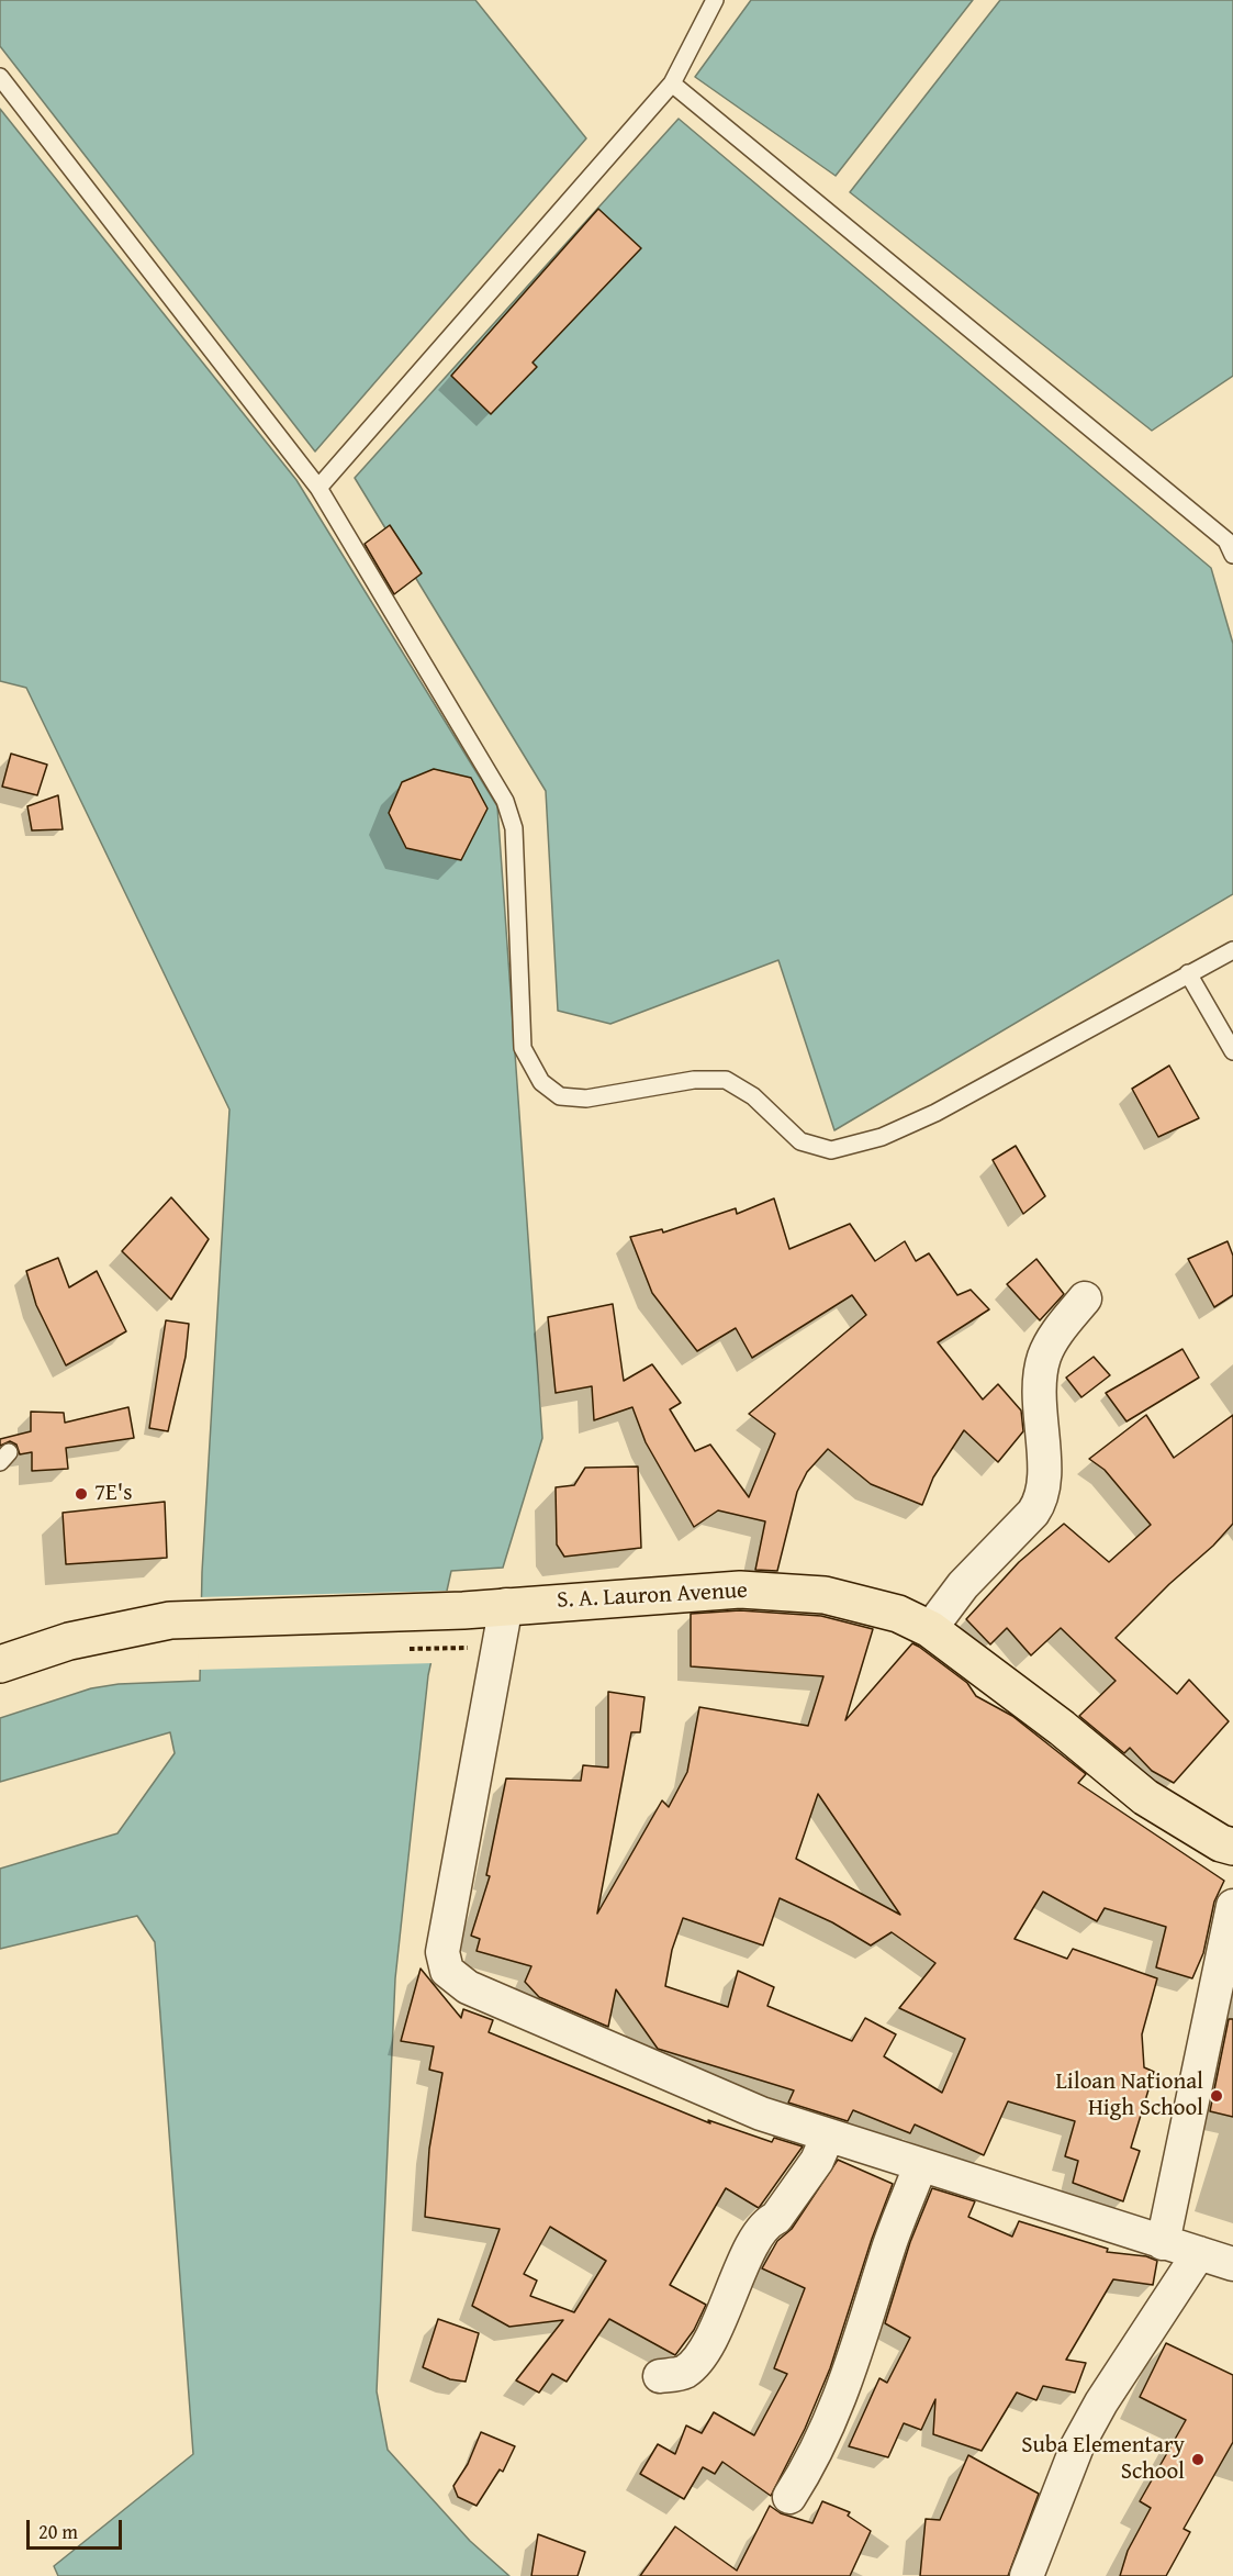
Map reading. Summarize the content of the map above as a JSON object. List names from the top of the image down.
{
  "streets": {
    "highway": ["S. A. Lauron Avenue"]
  },
  "places": ["7E's", "Liloan National High School", "Suba Elementary School"],
  "scale_bar": "20 m"
}
